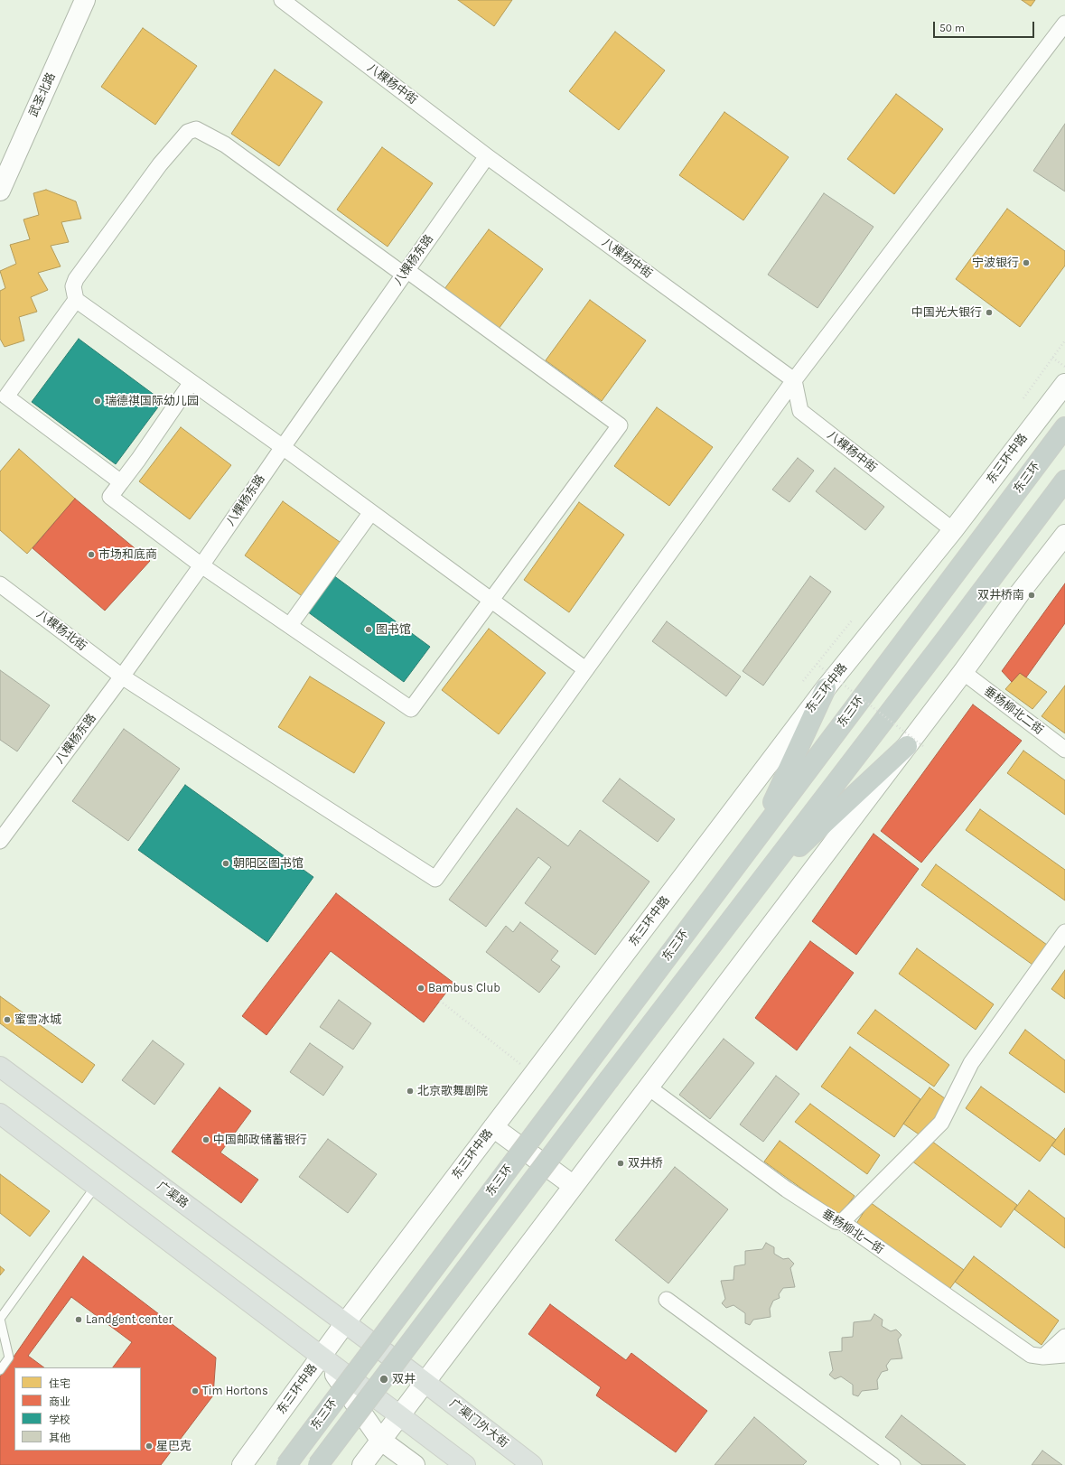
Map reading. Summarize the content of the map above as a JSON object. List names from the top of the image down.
{
  "streets": {
    "highway": ["东三环"],
    "main road": ["广渠路", "广渠门外大街"],
    "street": [
      "八棵杨中街",
      "武圣北路",
      "八棵杨东路",
      "东三环中路",
      "八棵杨北街",
      "垂杨柳北二街",
      "垂杨柳北一街"
    ]
  },
  "crossings": [
    ["八棵杨中街", "八棵杨东路"],
    ["八棵杨中街", "东三环中路"],
    ["八棵杨东路", "八棵杨北街"],
    ["东三环中路", "广渠路"],
    ["广渠路", "广渠门外大街"]
  ],
  "places": [
    "宁波银行",
    "中国光大银行",
    "瑞德祺国际幼儿园",
    "市场和底商",
    "双井桥南",
    "图书馆",
    "朝阳区图书馆",
    "Bambus Club",
    "蜜雪冰城",
    "北京歌舞剧院",
    "中国邮政储蓄银行",
    "双井桥",
    "Landgent center",
    "双井",
    "Tim Hortons",
    "星巴克"
  ],
  "legend": [
    "住宅",
    "商业",
    "学校",
    "其他"
  ],
  "scale_bar": "50 m"
}
